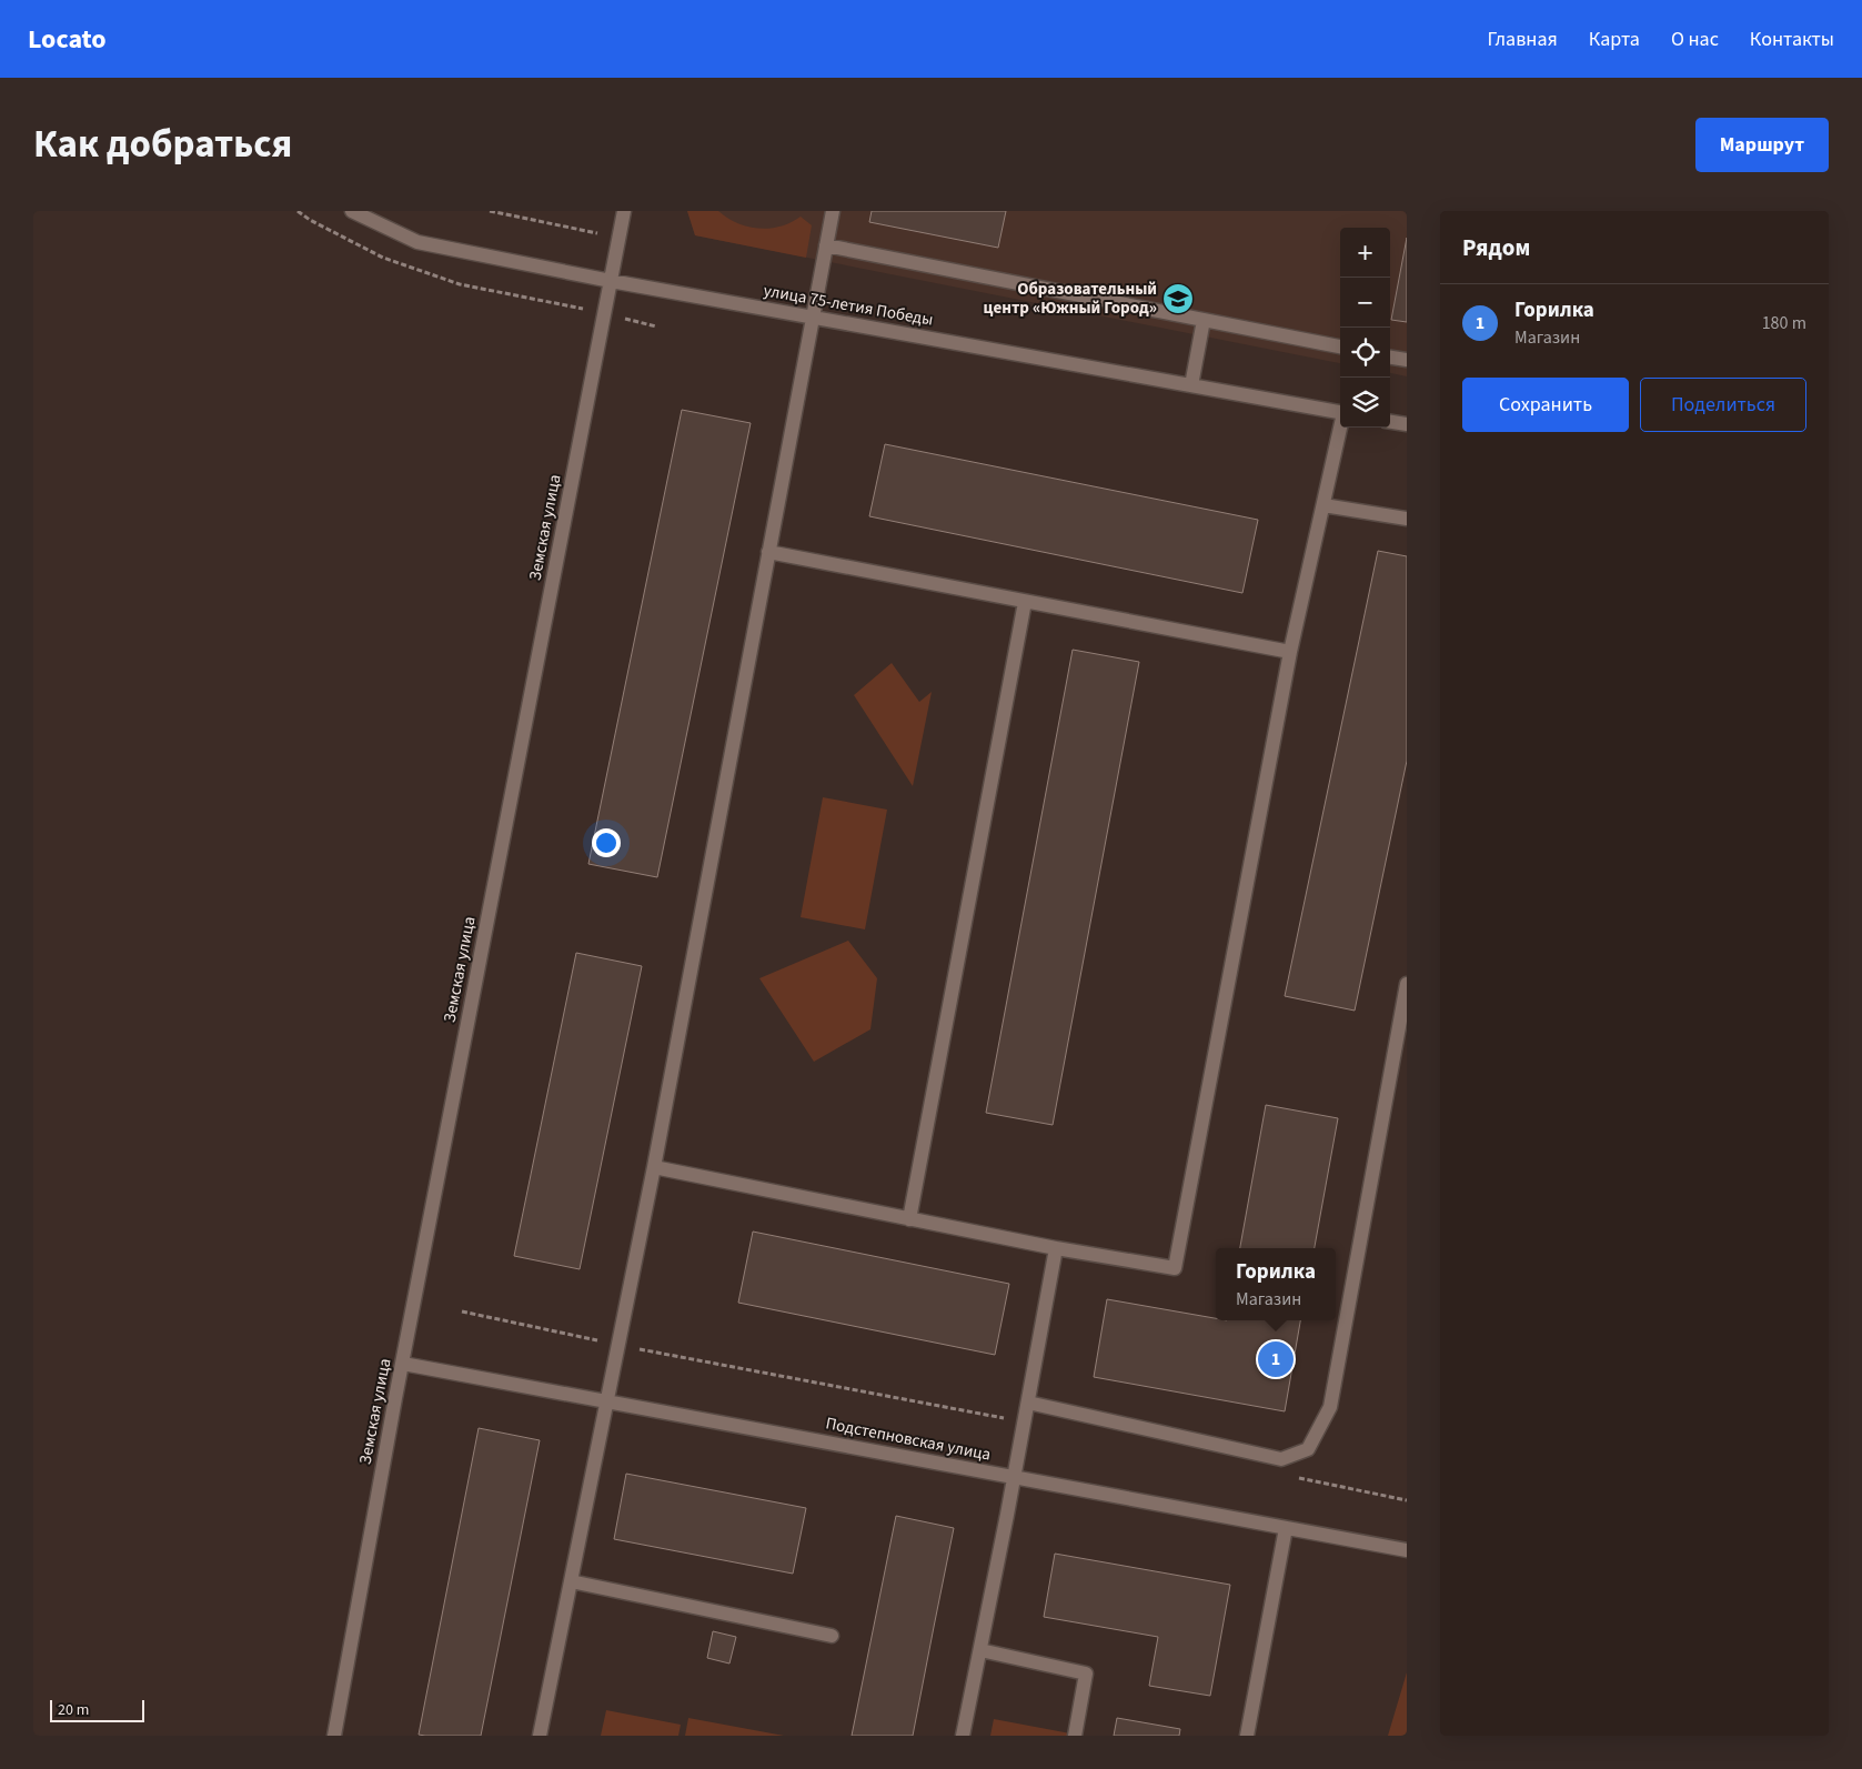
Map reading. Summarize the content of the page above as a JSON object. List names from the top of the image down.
{
  "streets": {
    "street": ["улица 75-летия Победы", "Земская улица", "Подстепновская улица"]
  },
  "crossings": [
    ["улица 75-летия Победы", "Земская улица"],
    ["Земская улица", "Подстепновская улица"]
  ],
  "places": {
    "school or university": ["Образовательный центр «Южный Город»"]
  },
  "scale_bar": "20 m",
  "page": {
    "header": "Locato",
    "nav": [
      "Главная",
      "Карта",
      "О нас",
      "Контакты"
    ],
    "title": "Как добраться",
    "buttons": [
      "Маршрут",
      ["Сохранить", "Поделиться"]
    ],
    "heading": "Рядом",
    "map_buttons": ["+", "−"],
    "list": [
      {
        "mark": "1",
        "name": "Горилка",
        "note": "Магазин",
        "value": "180 m"
      }
    ],
    "popup": ["Горилка", "Магазин"],
    "pins": "1",
    "scale": "20 m"
  }
}
